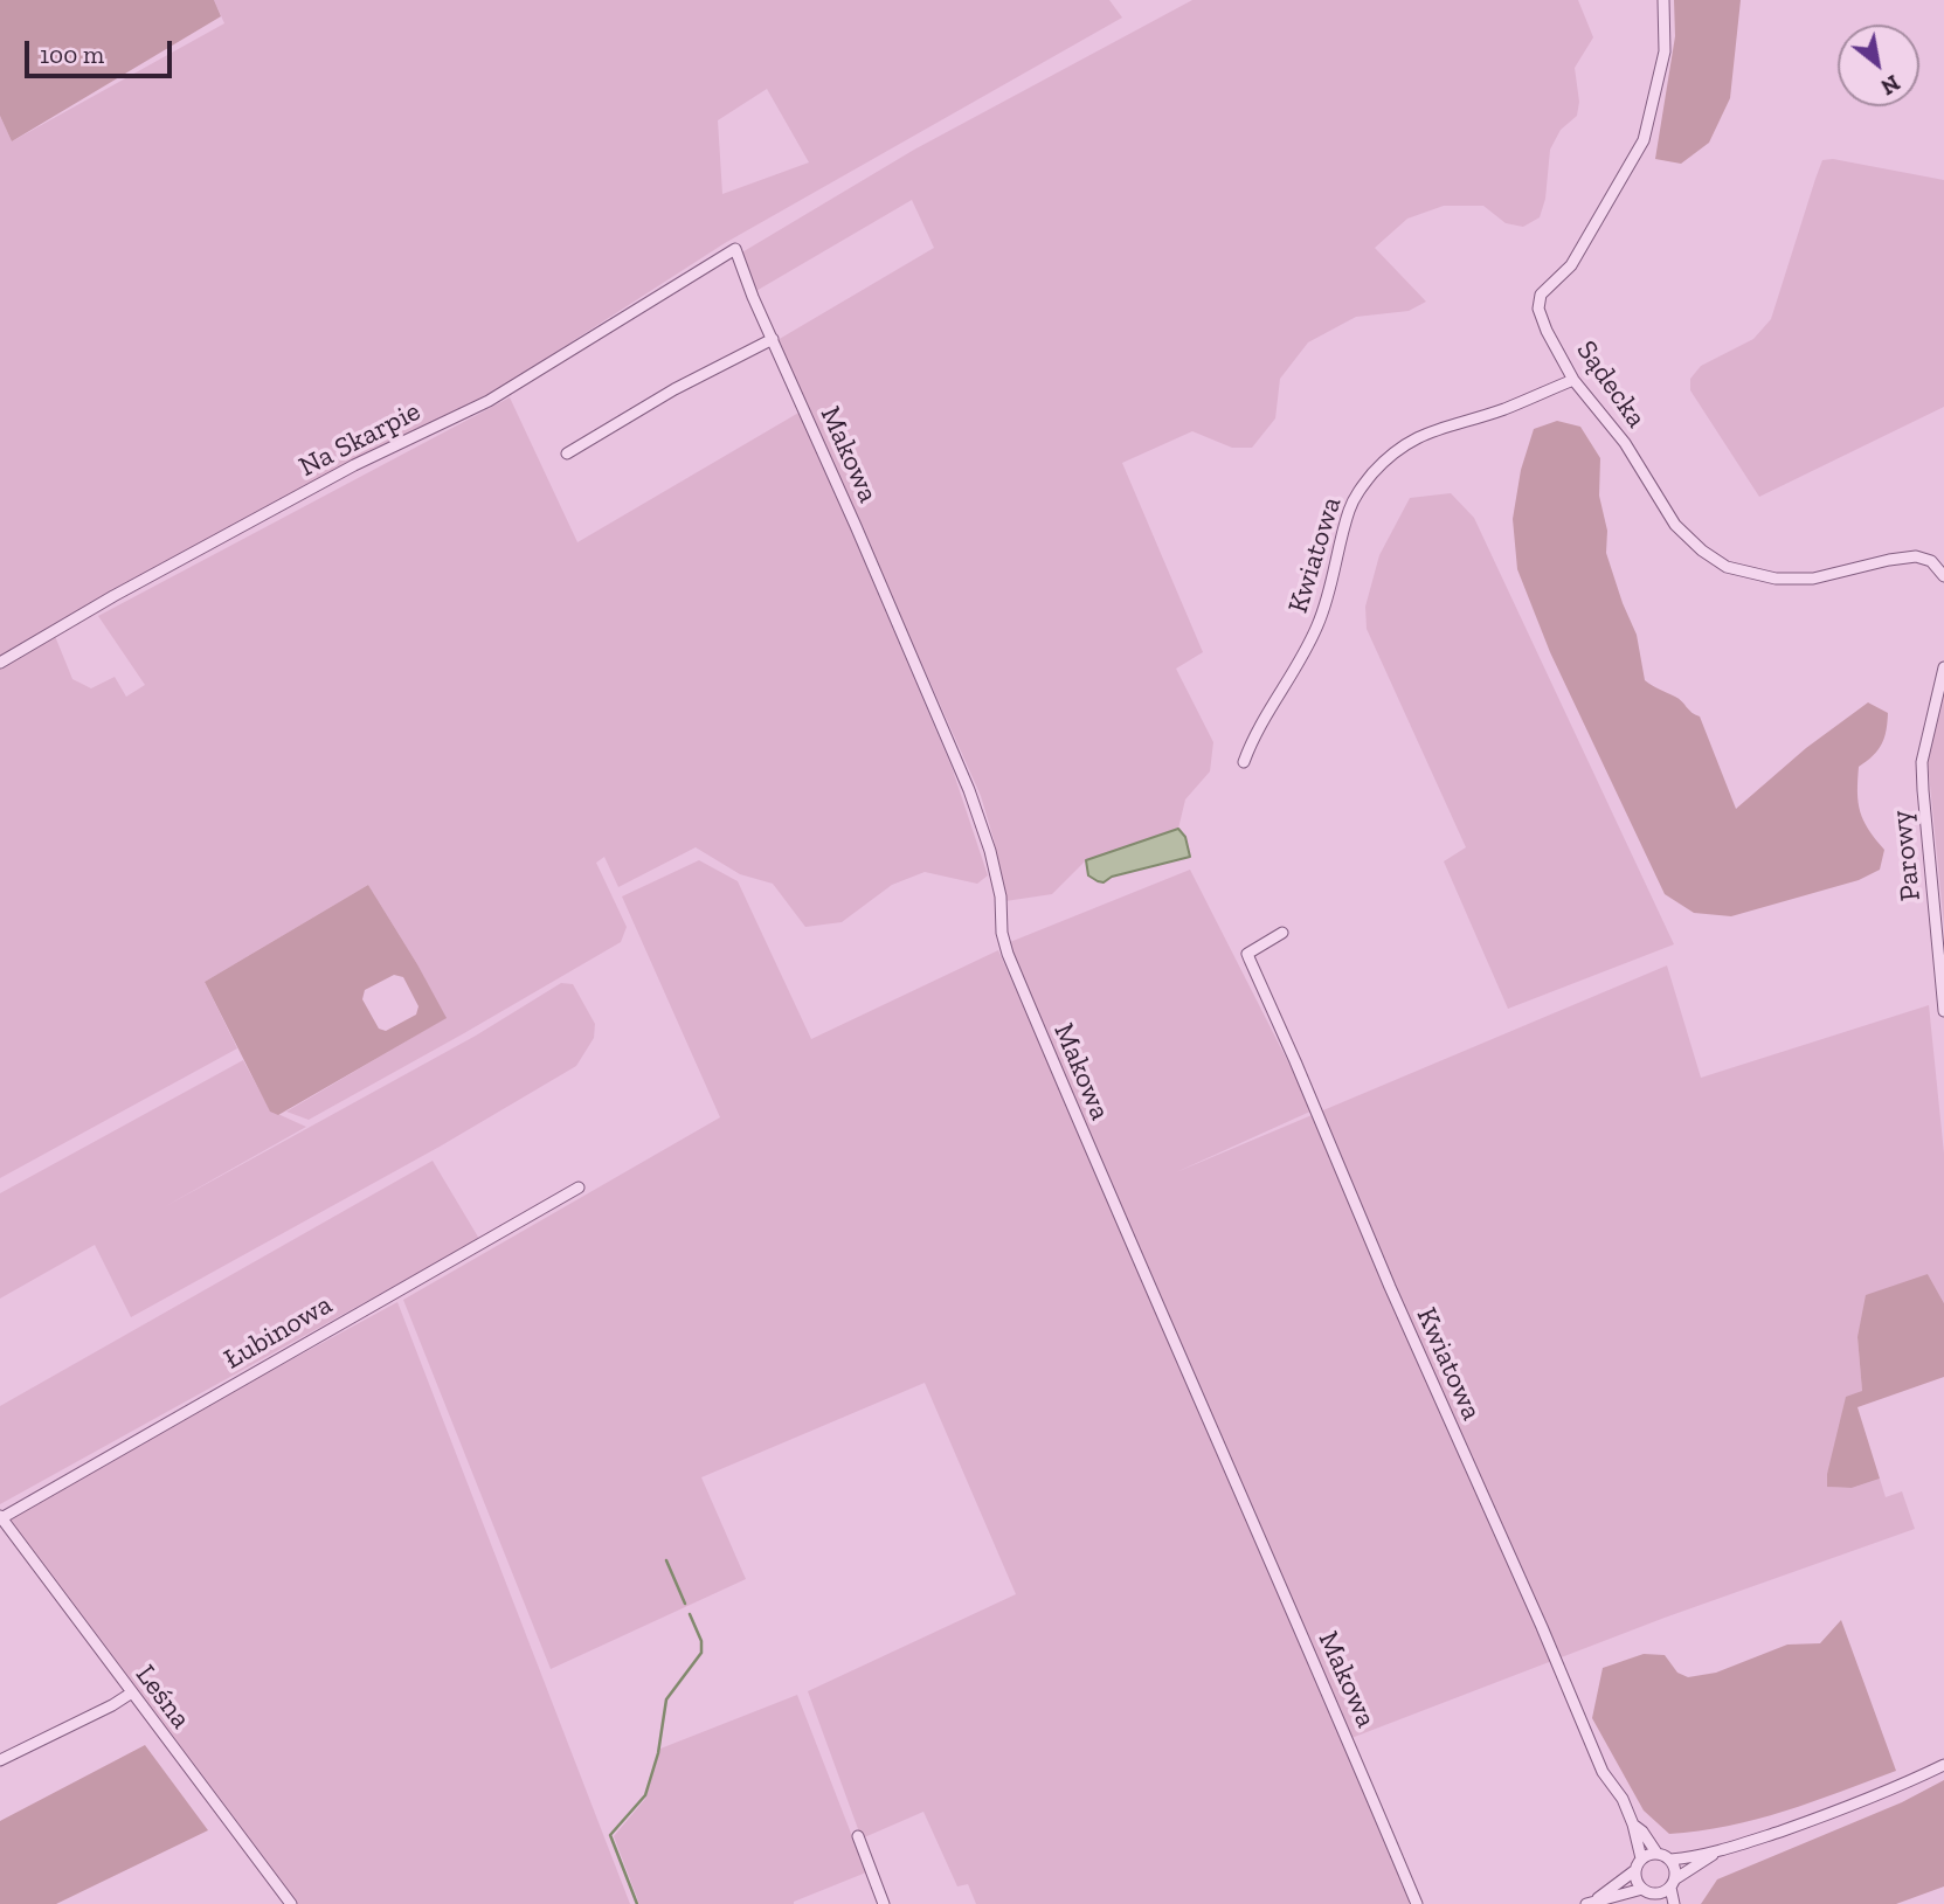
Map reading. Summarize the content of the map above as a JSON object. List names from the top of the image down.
{
  "streets": {
    "street": [
      "Sądecka",
      "Na Skarpie",
      "Makowa",
      "Kwiatowa",
      "Parowy",
      "Łubinowa",
      "Leśna"
    ]
  },
  "crossings": [
    ["Sądecka", "Kwiatowa"],
    ["Na Skarpie", "Makowa"],
    ["Łubinowa", "Leśna"]
  ],
  "scale_bar": "100 m",
  "north": "bottom right"
}
